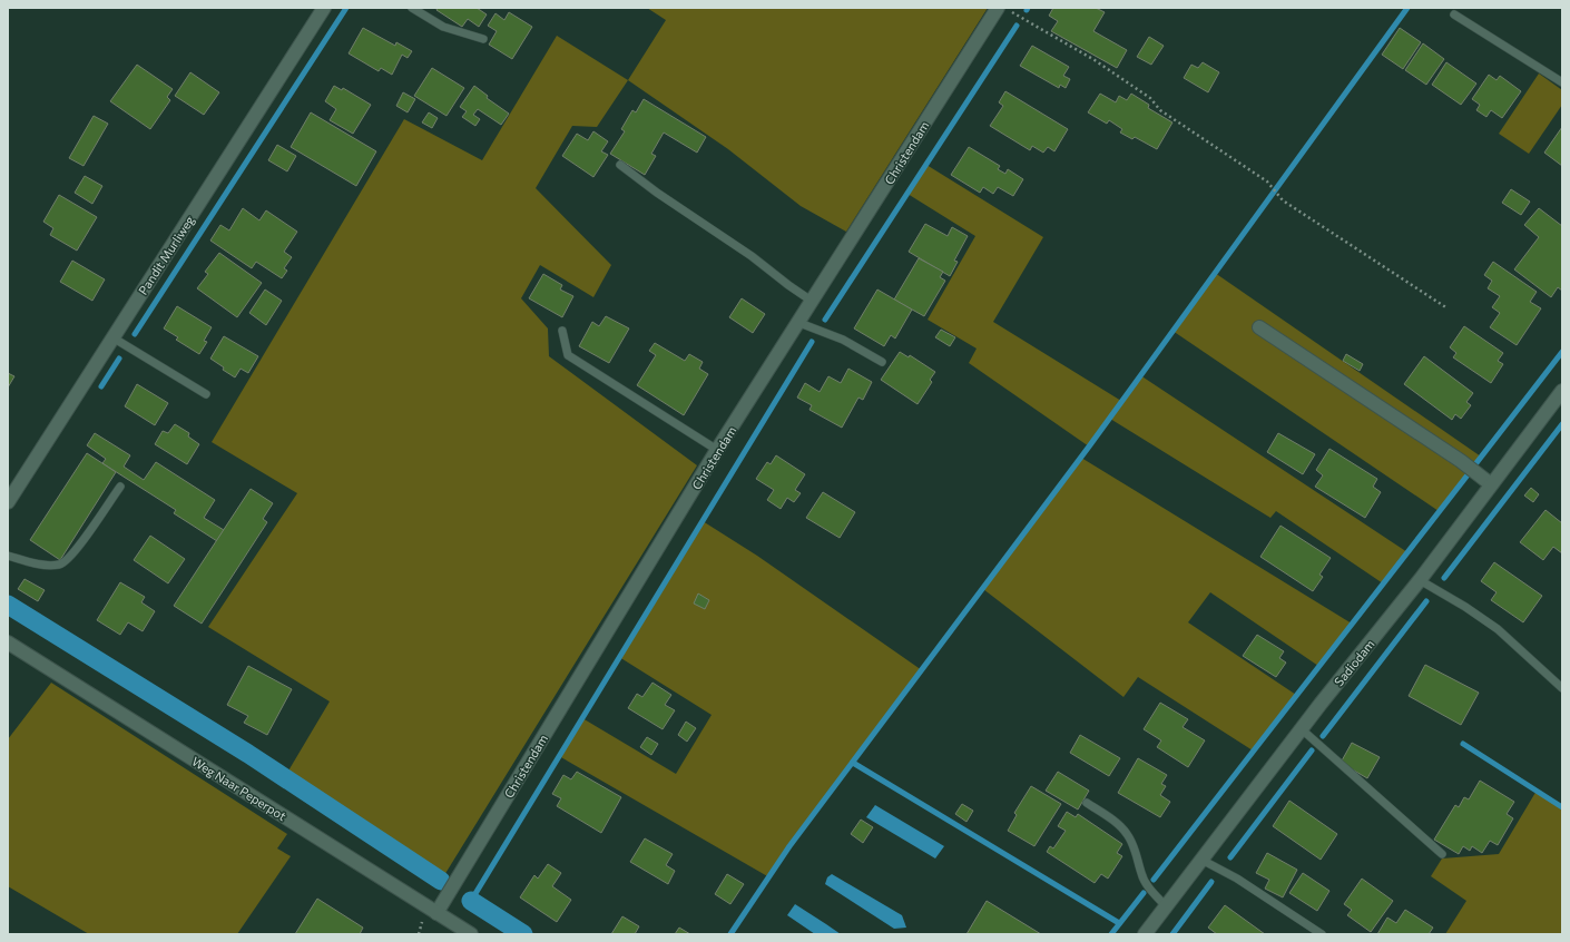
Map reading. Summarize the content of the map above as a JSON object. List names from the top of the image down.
{
  "streets": {
    "street": [
      "Christendam",
      "Pandit Murliweg",
      "Sadiodam",
      "Weg Naar Peperpot"
    ]
  },
  "crossings": [
    ["Christendam", "Weg Naar Peperpot"]
  ]
}
